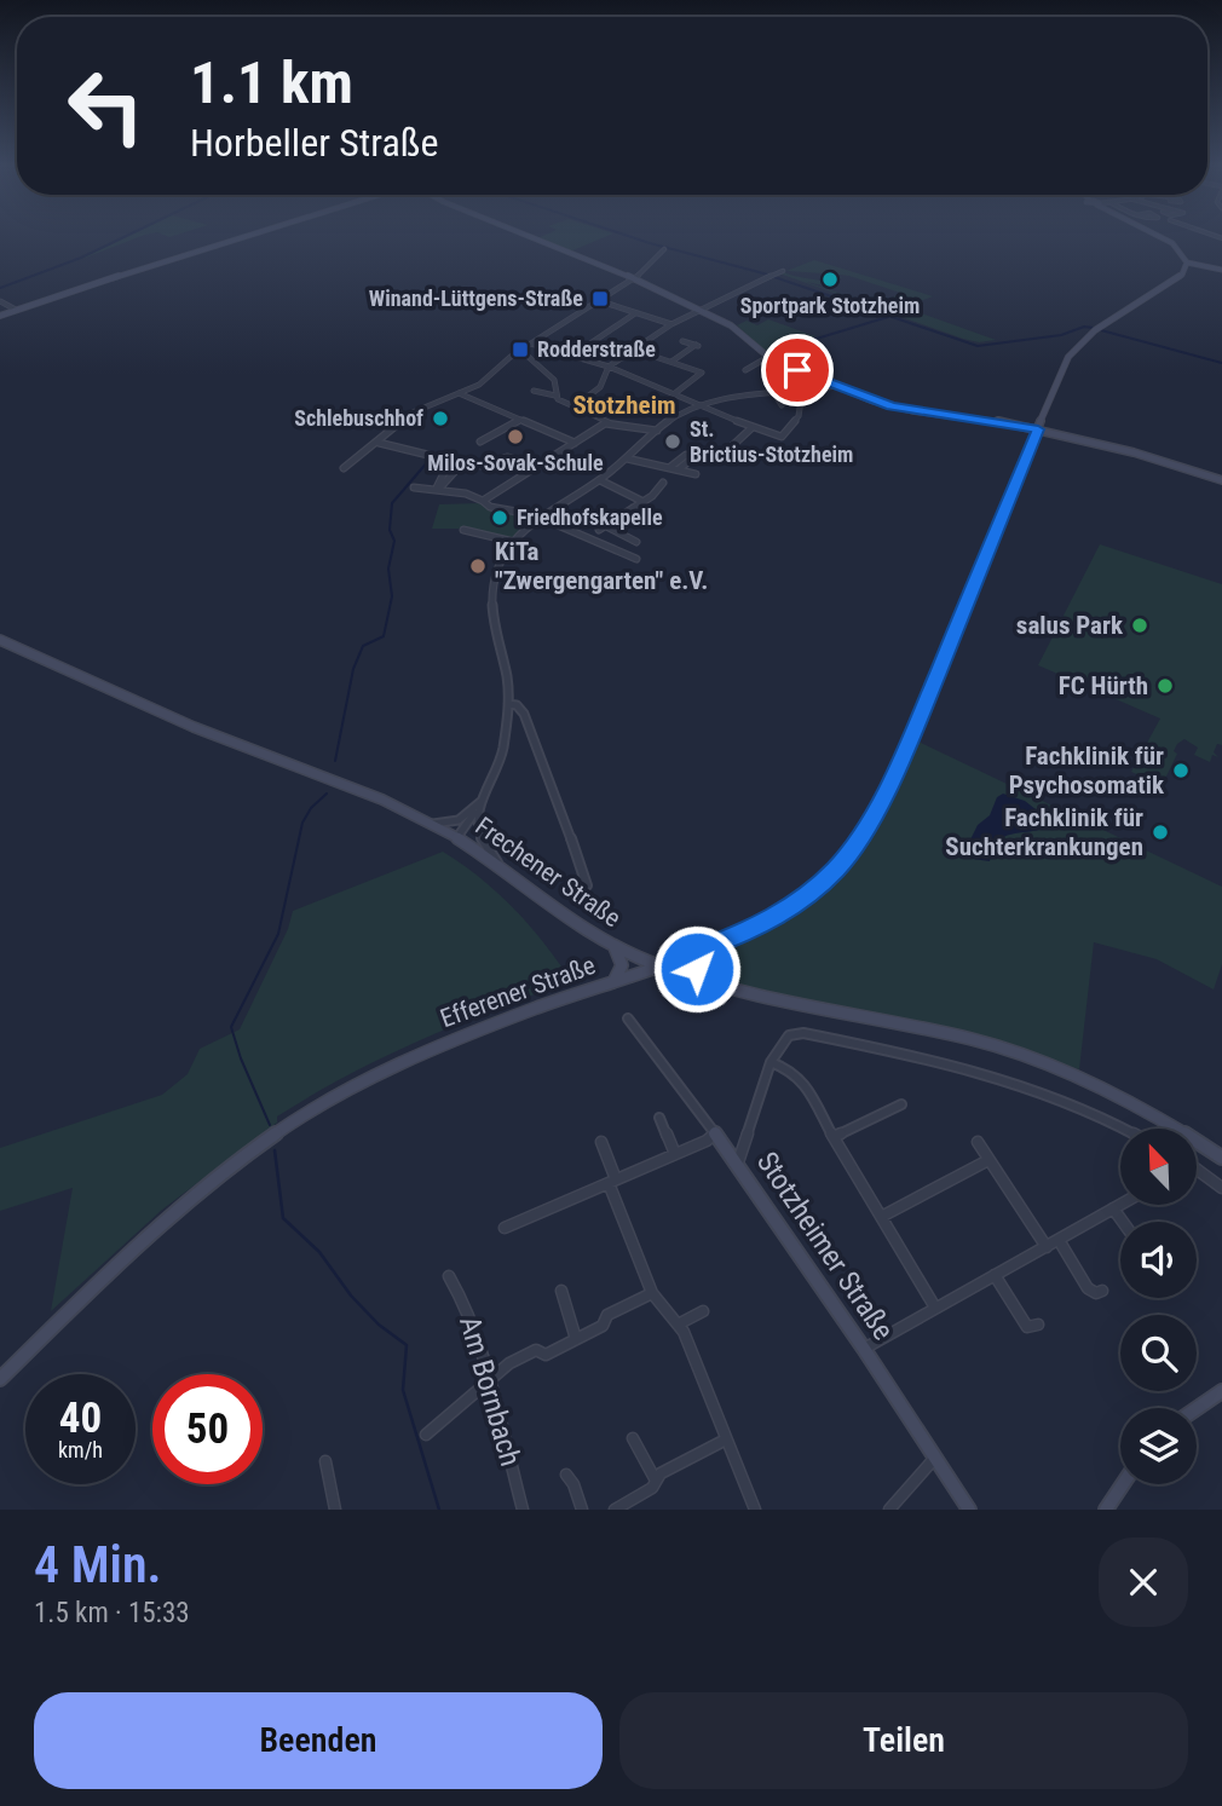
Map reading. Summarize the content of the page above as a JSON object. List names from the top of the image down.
{
  "streets": {
    "main road": ["Frechener Straße", "Efferener Straße", "Stotzheimer Straße"],
    "street": ["Am Bornbach"]
  },
  "crossings": [
    ["Frechener Straße", "Efferener Straße"]
  ],
  "districts": ["Stotzheim"],
  "places": {
    "other": [
      "Sportpark Stotzheim",
      "Schlebuschhof",
      "Milos-Sovak-Schule",
      "St. Brictius-Stotzheim",
      "Friedhofskapelle",
      "KiTa \"Zwergengarten\" e.V.",
      "salus Park",
      "FC Hürth",
      "Fachklinik für Psychosomatik",
      "Fachklinik für Suchterkrankungen"
    ],
    "transit": ["Winand-Lüttgens-Straße", "Rodderstraße"]
  },
  "north": "top left",
  "page": {
    "turn": ["1.1 km", "Horbeller Straße"],
    "speed": "40 km/h",
    "limit": "50",
    "heading": ["4 Min.", "1.5 km · 15:33"],
    "buttons": ["Beenden", "Teilen"]
  }
}
